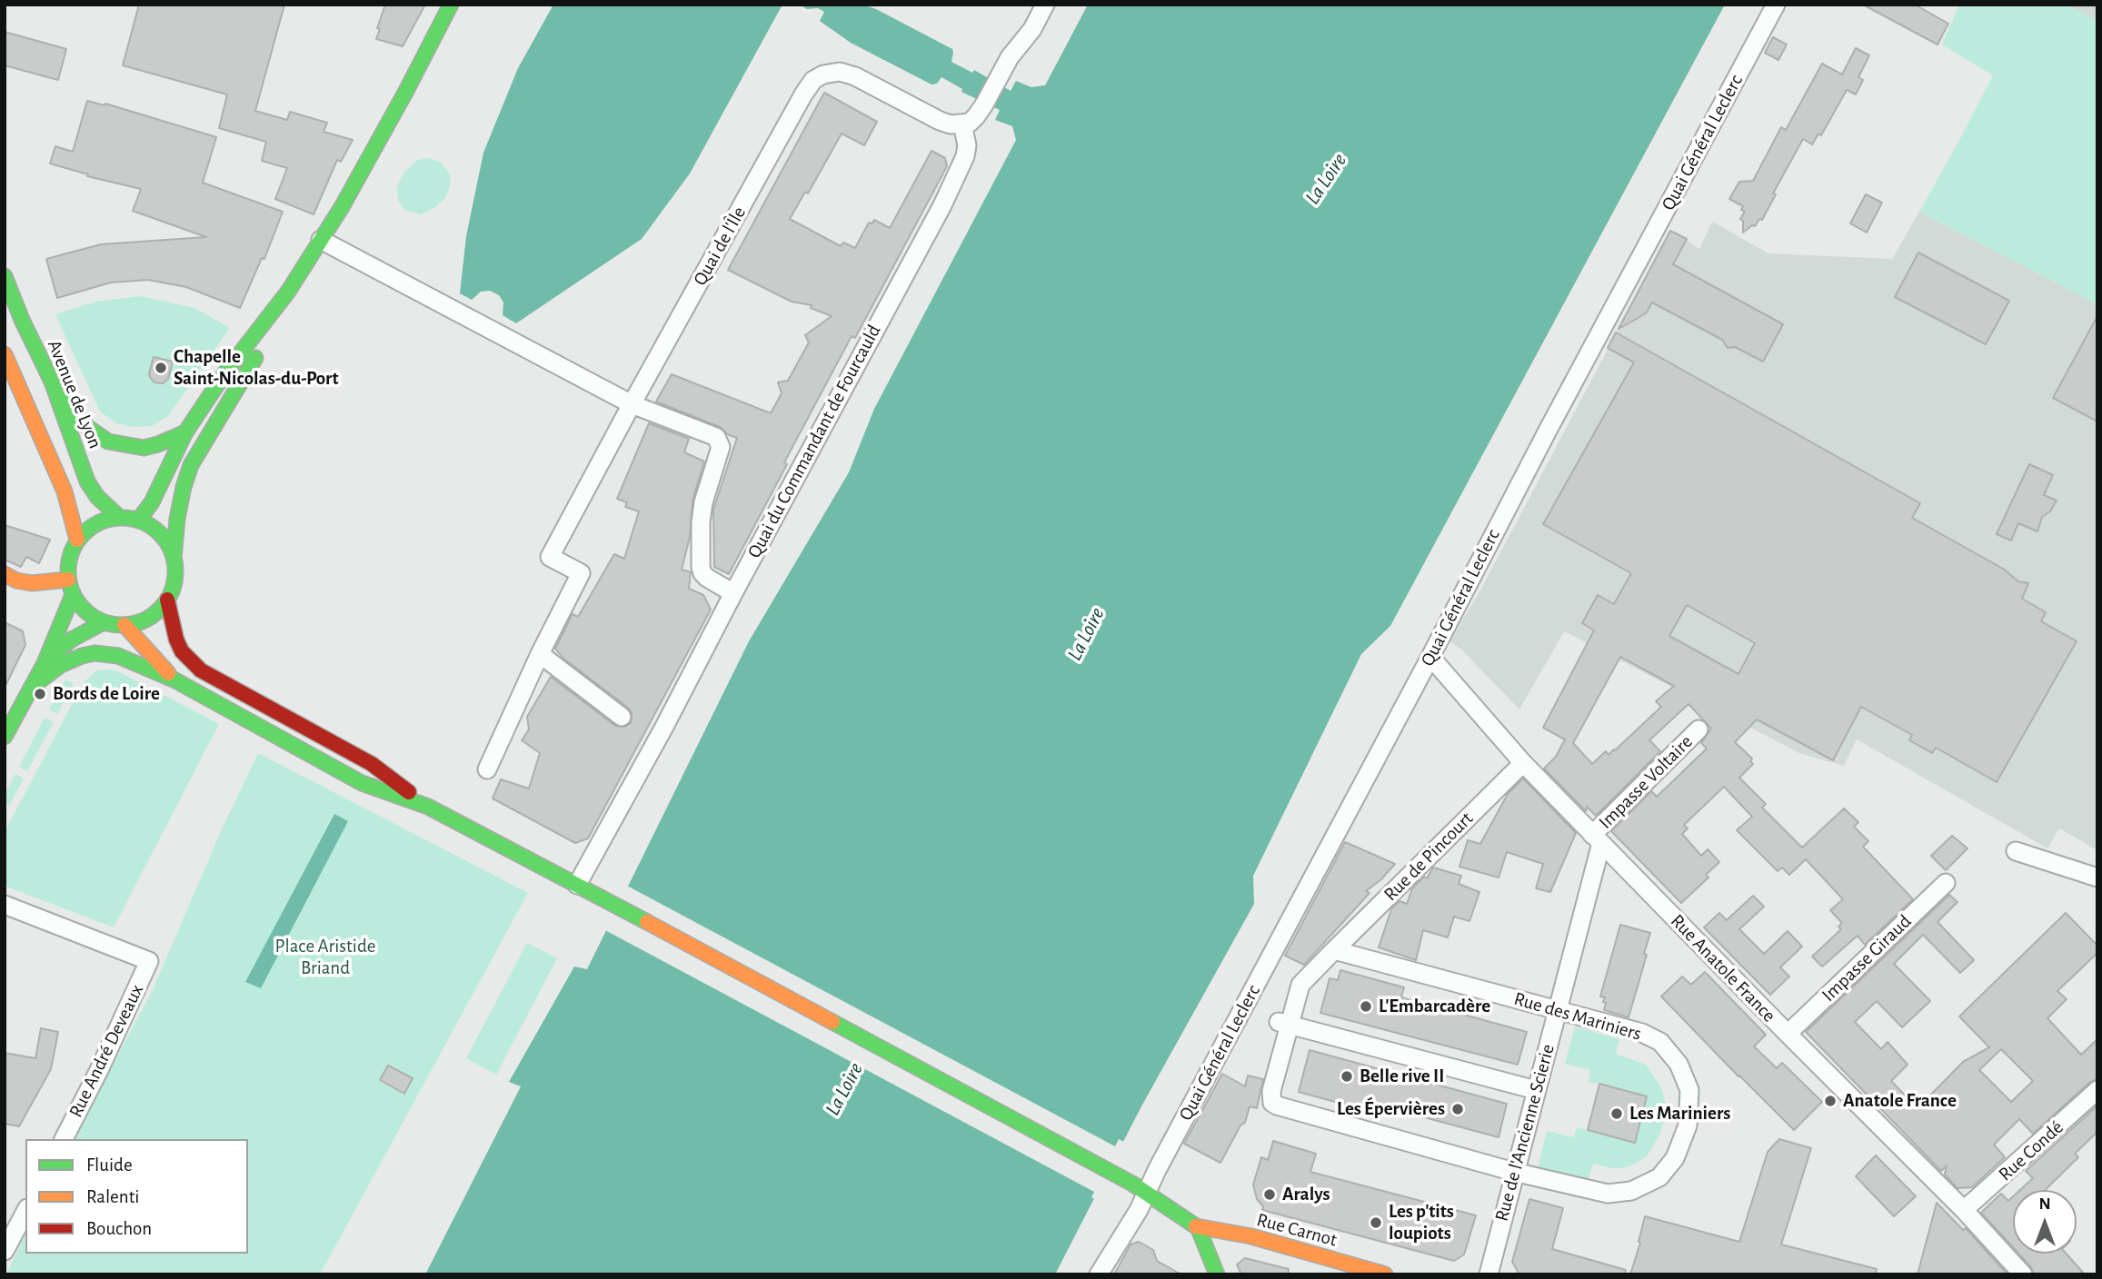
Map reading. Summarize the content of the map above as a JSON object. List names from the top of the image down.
{
  "streets": {
    "main road": ["Avenue de Lyon", "Rue Carnot"],
    "street": [
      "Quai Général Leclerc",
      "Quai de l'Île",
      "Quai du Commandant de Fourcauld",
      "Impasse Voltaire",
      "Rue de Pincourt",
      "Impasse Giraud",
      "Rue Anatole France",
      "Rue des Mariniers",
      "Rue André Deveaux",
      "Rue de l'Ancienne Scierie",
      "Rue Condé"
    ]
  },
  "crossings": [
    ["Quai Général Leclerc", "Rue Anatole France"],
    ["Quai de l'Île", "Quai du Commandant de Fourcauld"],
    ["Impasse Voltaire", "Rue Anatole France"],
    ["Impasse Voltaire", "Rue de l'Ancienne Scierie"],
    ["Rue de Pincourt", "Rue Anatole France"],
    ["Rue de Pincourt", "Rue des Mariniers"],
    ["Impasse Giraud", "Rue Anatole France"],
    ["Rue Anatole France", "Rue de l'Ancienne Scierie"],
    ["Rue Anatole France", "Rue Condé"],
    ["Rue des Mariniers", "Rue de l'Ancienne Scierie"]
  ],
  "water": ["La Loire"],
  "parks": ["Place Aristide Briand"],
  "places": [
    "Chapelle Saint-Nicolas-du-Port",
    "Bords de Loire",
    "L'Embarcadère",
    "Belle rive II",
    "Anatole France",
    "Les Épervières",
    "Les Mariniers",
    "Aralys",
    "Les p'tits loupiots"
  ],
  "legend": ["Fluide", "Ralenti", "Bouchon"],
  "north": "top"
}
